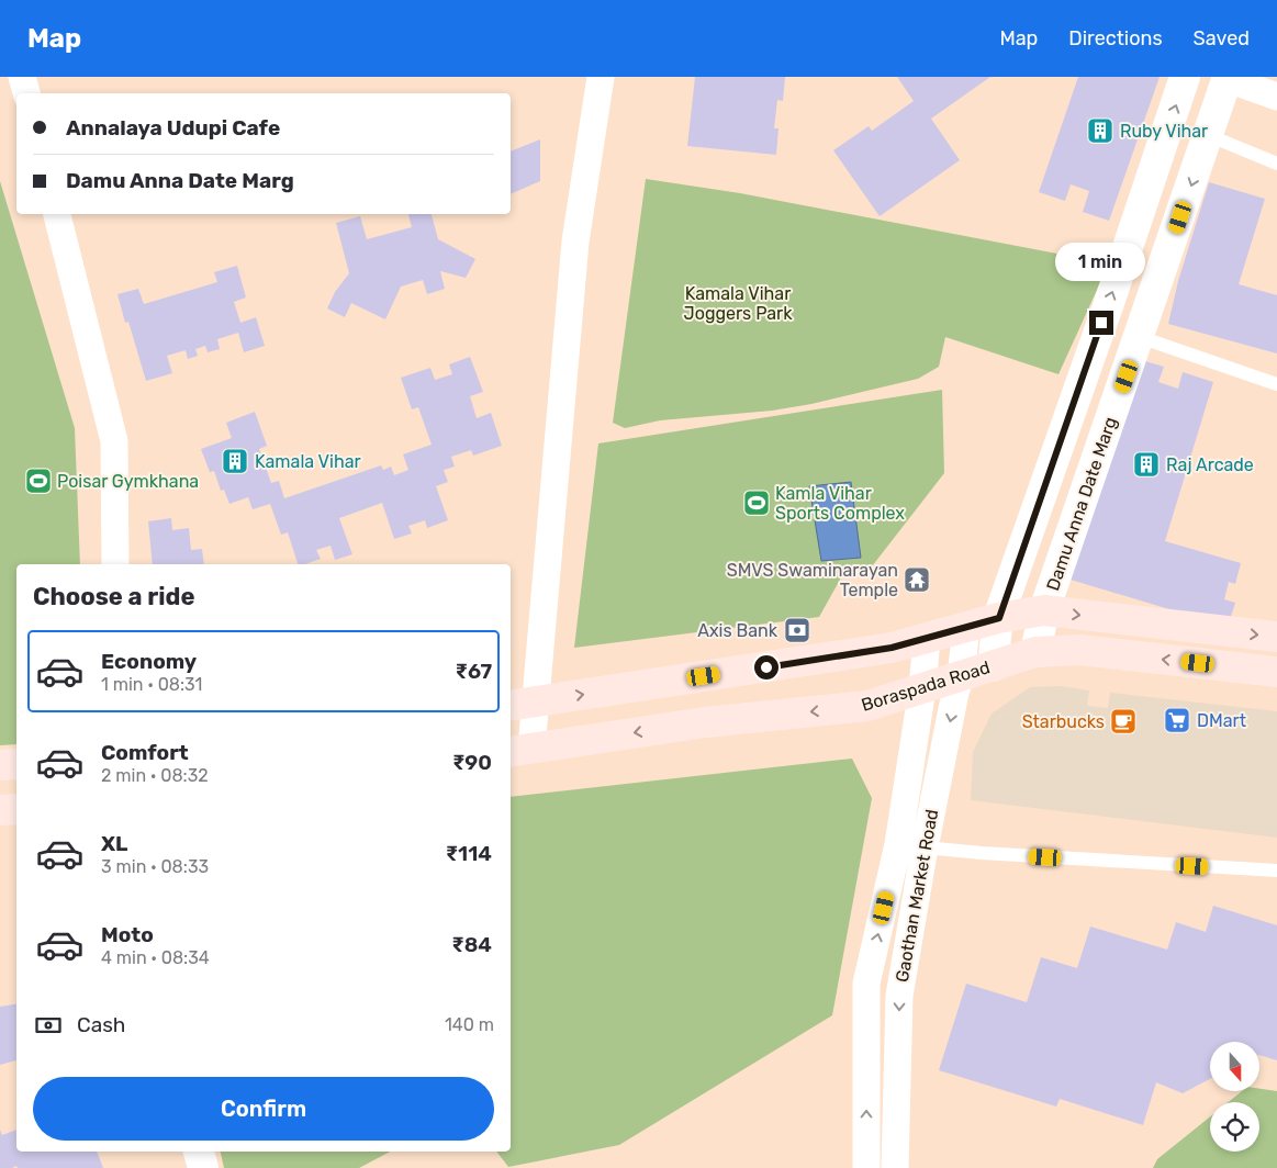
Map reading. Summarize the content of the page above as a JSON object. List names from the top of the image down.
{
  "streets": {
    "main road": ["Boraspada Road"],
    "street": ["Damu Anna Date Marg", "Gaothan Market Road"]
  },
  "crossings": [
    ["Damu Anna Date Marg", "Boraspada Road"],
    ["Boraspada Road", "Gaothan Market Road"]
  ],
  "parks": ["Kamala Vihar Joggers Park"],
  "places": {
    "building": ["Ruby Vihar", "Kamala Vihar", "Raj Arcade"],
    "sports": ["Poisar Gymkhana", "Kamla Vihar Sports Complex"],
    "temple": ["SMVS Swaminarayan Temple"],
    "bank": ["Axis Bank"],
    "supermarket": ["DMart"],
    "cafe": ["Starbucks"]
  },
  "north": "bottom",
  "page": {
    "header": "Map",
    "nav": ["Map", "Directions", "Saved"],
    "banner": ["Annalaya Udupi Cafe", "Damu Anna Date Marg"],
    "bubble": "1 min",
    "heading": "Choose a ride",
    "list": [
      {
        "name": "Economy",
        "note": "1 min · 08:31",
        "value": "₹67"
      },
      {
        "name": "Comfort",
        "note": "2 min · 08:32",
        "value": "₹90"
      },
      {
        "name": "XL",
        "note": "3 min · 08:33",
        "value": "₹114"
      },
      {
        "name": "Moto",
        "note": "4 min · 08:34",
        "value": "₹84"
      }
    ],
    "pay": ["Cash", "140 m"],
    "buttons": "Confirm"
  }
}
